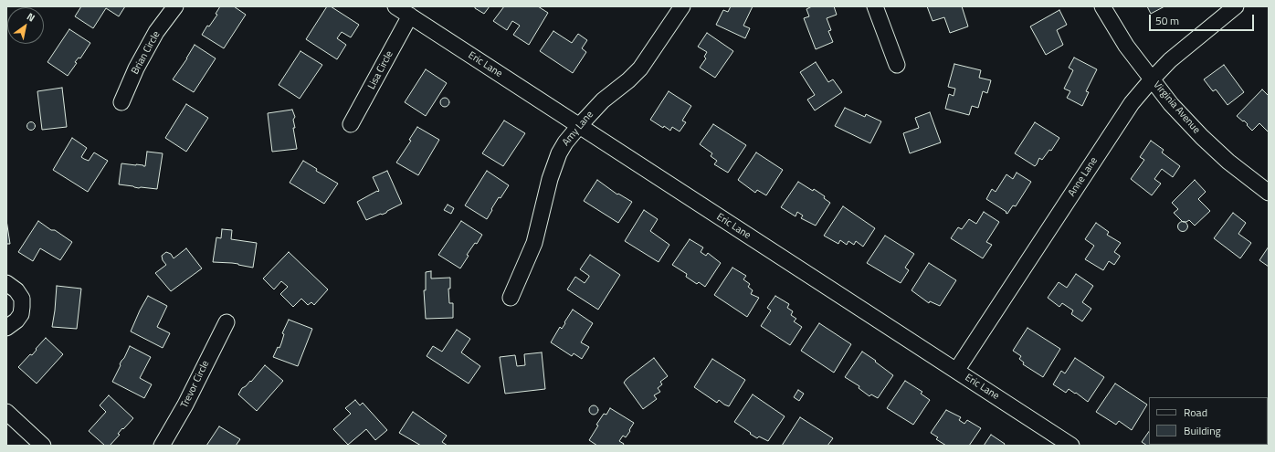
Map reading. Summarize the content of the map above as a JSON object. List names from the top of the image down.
{
  "streets": {
    "street": [
      "Brian Circle",
      "Eric Lane",
      "Lisa Circle",
      "Virginia Avenue",
      "Amy Lane",
      "Anne Lane",
      "Trevor Circle"
    ]
  },
  "crossings": [
    ["Eric Lane", "Lisa Circle"],
    ["Eric Lane", "Amy Lane"],
    ["Eric Lane", "Anne Lane"],
    ["Virginia Avenue", "Anne Lane"]
  ],
  "legend": ["Road", "Building"],
  "scale_bar": "50 m",
  "north": "top right"
}
